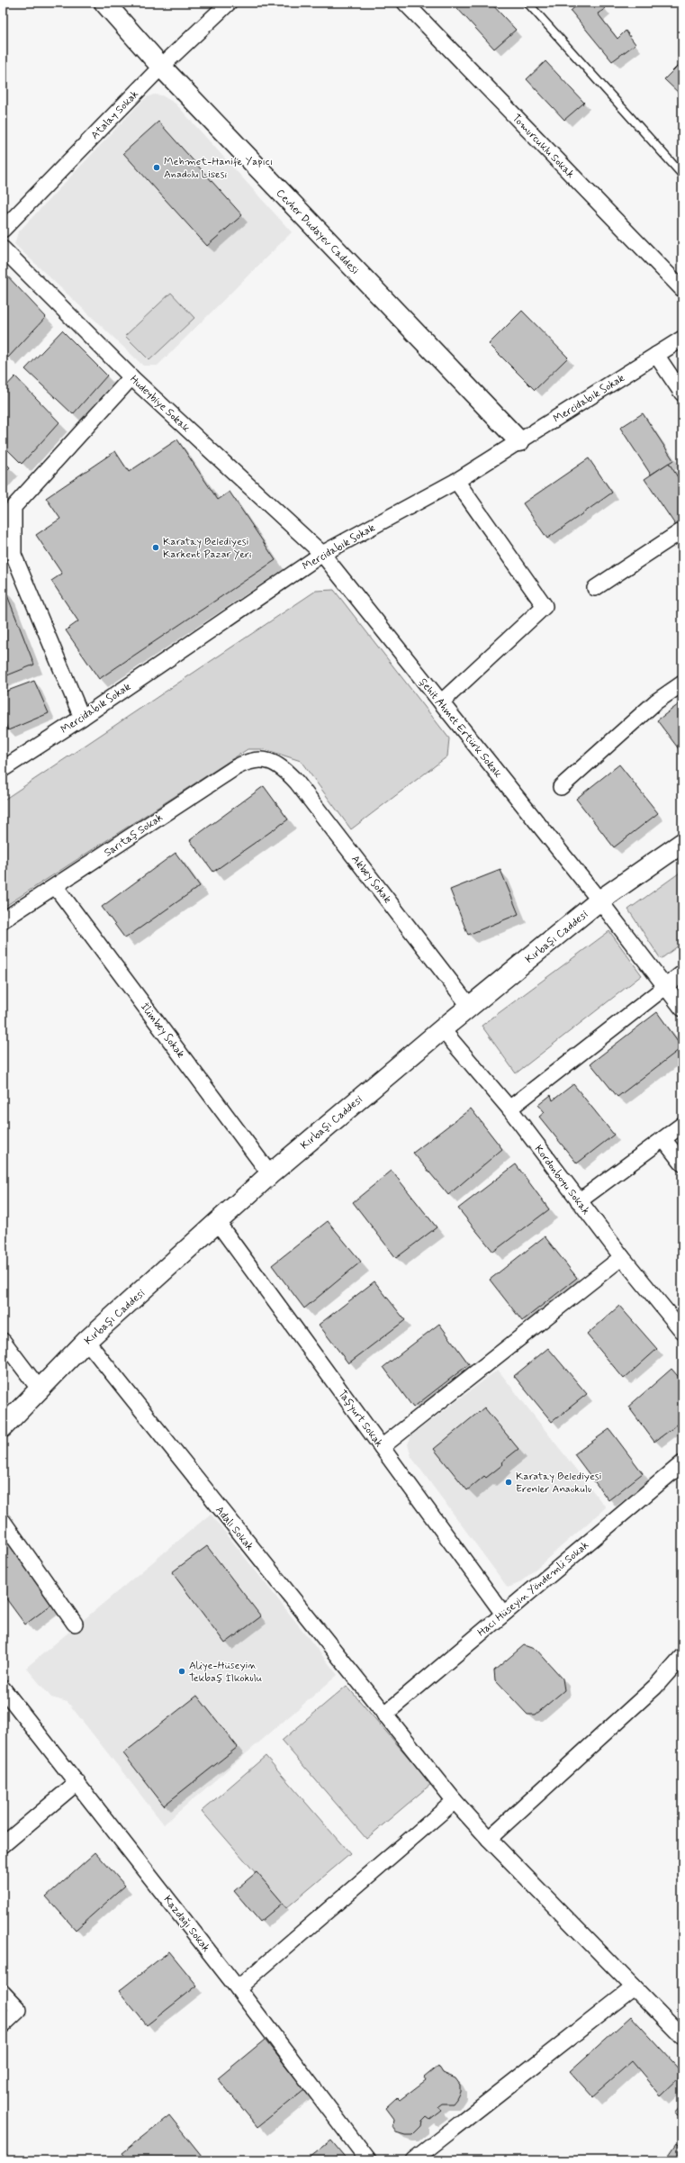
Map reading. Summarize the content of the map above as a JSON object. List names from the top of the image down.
{
  "streets": {
    "street": [
      "Atalay Sokak",
      "Tomurcuklu Sokak",
      "Cevher Dudayev Caddesi",
      "Mercidabık Sokak",
      "Hudeybiye Sokak",
      "Şehit Ahmet Ertürk Sokak",
      "Sarıtaş Sokak",
      "Akbey Sokak",
      "Kırbaşı Caddesi",
      "İlimbey Sokak",
      "Kordonboyu Sokak",
      "Taşyurt Sokak",
      "Adalı Sokak",
      "Hacı Hüseyin Yöndemli Sokak",
      "Kazdağı Sokak"
    ]
  },
  "crossings": [
    ["Atalay Sokak", "Cevher Dudayev Caddesi"],
    ["Cevher Dudayev Caddesi", "Mercidabık Sokak"],
    ["Mercidabık Sokak", "Hudeybiye Sokak"],
    ["Mercidabık Sokak", "Şehit Ahmet Ertürk Sokak"],
    ["Hudeybiye Sokak", "Şehit Ahmet Ertürk Sokak"],
    ["Şehit Ahmet Ertürk Sokak", "Kırbaşı Caddesi"],
    ["Sarıtaş Sokak", "Akbey Sokak"],
    ["Sarıtaş Sokak", "İlimbey Sokak"],
    ["Akbey Sokak", "Kırbaşı Caddesi"],
    ["Kırbaşı Caddesi", "İlimbey Sokak"],
    ["Kırbaşı Caddesi", "Kordonboyu Sokak"],
    ["Kırbaşı Caddesi", "Taşyurt Sokak"],
    ["Kırbaşı Caddesi", "Adalı Sokak"],
    ["Taşyurt Sokak", "Hacı Hüseyin Yöndemli Sokak"],
    ["Adalı Sokak", "Hacı Hüseyin Yöndemli Sokak"]
  ],
  "places": [
    "Mehmet-Hanife Yapıcı Anadolu Lisesi",
    "Karatay Belediyesi Karkent Pazar Yeri",
    "Karatay Belediyesi Erenler Anaokulu",
    "Aliye-Hüseyin Tekbaş İlkokulu"
  ]
}
